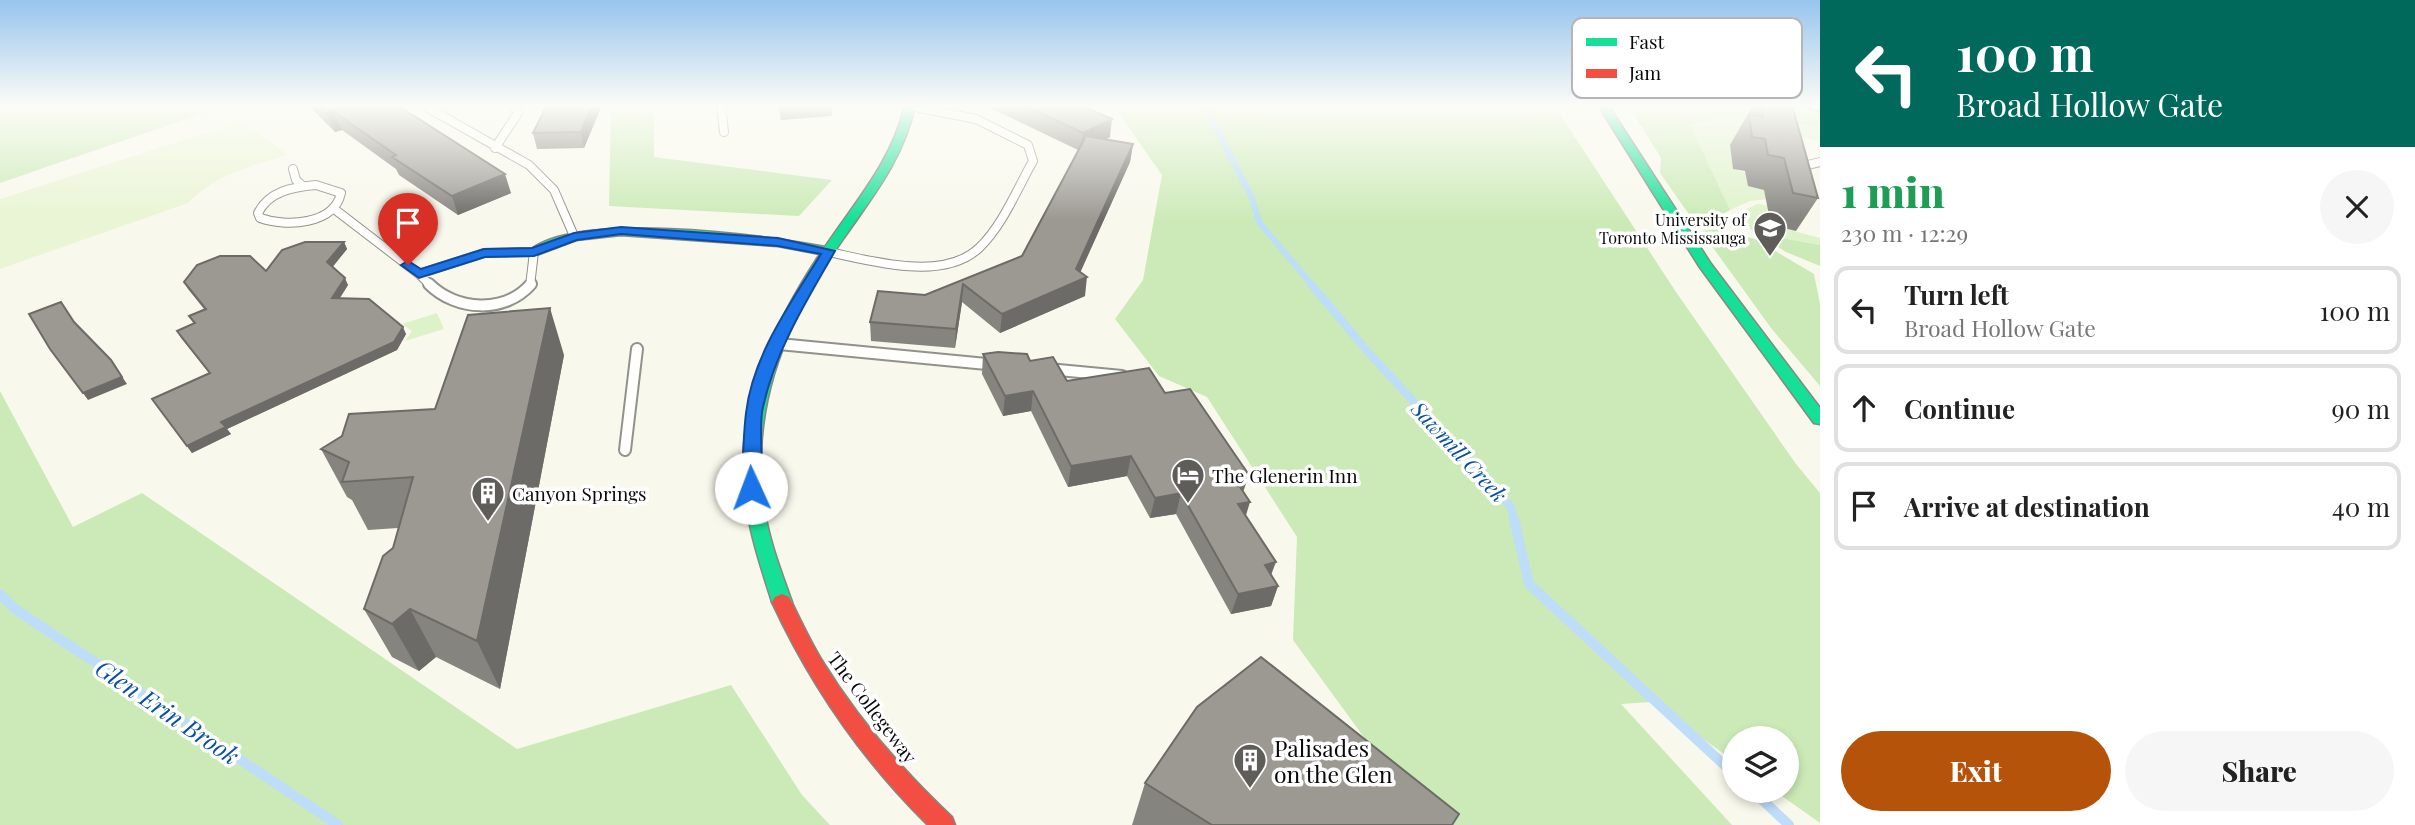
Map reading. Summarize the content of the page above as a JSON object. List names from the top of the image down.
{
  "streets": {
    "street": ["The Collegeway"]
  },
  "water": ["Sawmill Creek", "Glen Erin Brook"],
  "places": {
    "school or university": ["University of Toronto Mississauga"],
    "hotel": ["The Glenerin Inn"],
    "building": ["Canyon Springs", "Palisades on the Glen"]
  },
  "legend": ["Fast", "Jam"],
  "page": {
    "turn": ["100 m", "Broad Hollow Gate"],
    "heading": ["1 min", "230 m · 12:29"],
    "list": [
      {
        "name": "Turn left",
        "note": "Broad Hollow Gate",
        "value": "100 m"
      },
      {
        "name": "Continue",
        "value": "90 m"
      },
      {
        "name": "Arrive at destination",
        "value": "40 m"
      }
    ],
    "buttons": ["Exit", "Share"]
  }
}
